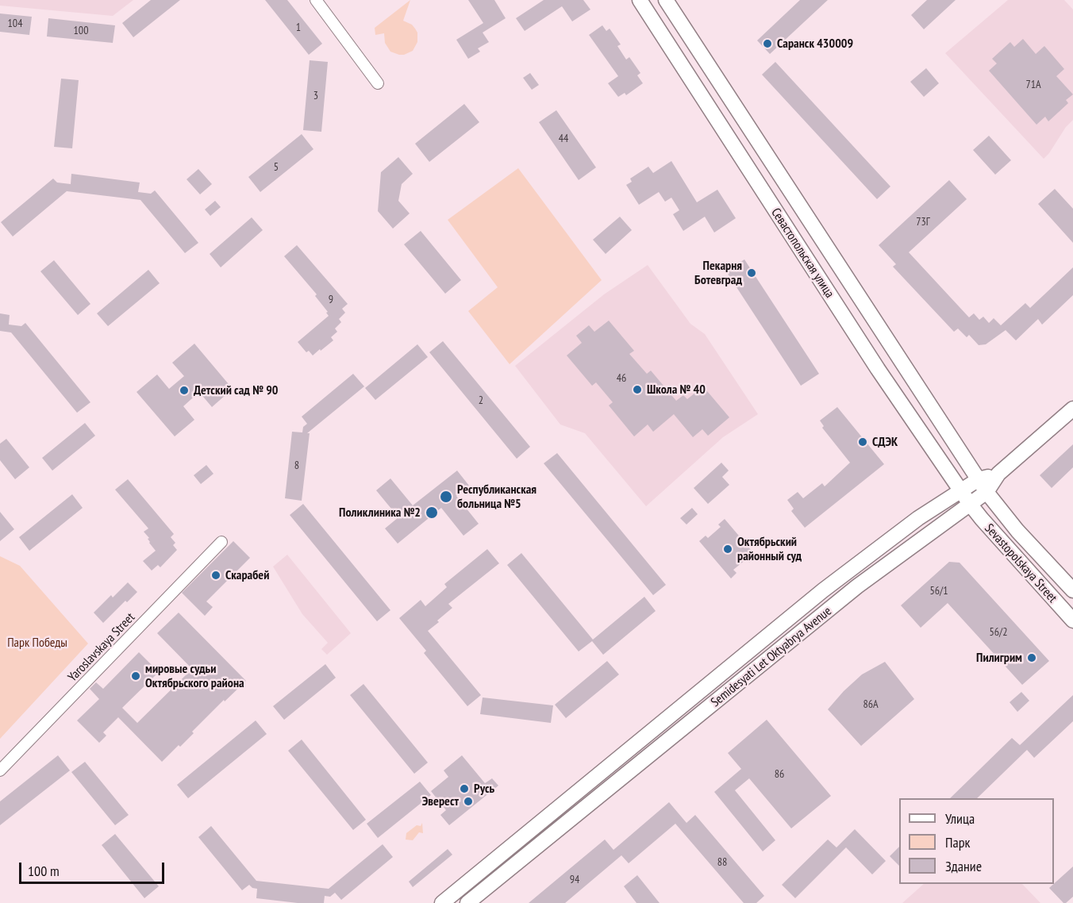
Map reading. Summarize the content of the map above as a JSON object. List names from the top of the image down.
{
  "streets": {
    "main road": ["Севастопольская улица", "Sevastopolskaya Street", "Semidesyati Let Oktyabrya Avenue"],
    "street": ["Yaroslavskaya Street"]
  },
  "crossings": [
    ["Севастопольская улица", "Sevastopolskaya Street"],
    ["Севастопольская улица", "Semidesyati Let Oktyabrya Avenue"],
    ["Sevastopolskaya Street", "Semidesyati Let Oktyabrya Avenue"]
  ],
  "parks": ["Парк Победы"],
  "places": [
    "Саранск 430009",
    "Пекарня Ботевград",
    "Школа № 40",
    "Детский сад № 90",
    "СДЭК",
    "Республиканская больница №5",
    "Поликлиника №2",
    "Октябрьский районный суд",
    "Скарабей",
    "Пилигрим",
    "мировые судьи Октябрьского района",
    "Русь",
    "Эверест"
  ],
  "house_numbers": [
    "104",
    "1",
    "100",
    "71А",
    "3",
    "44",
    "5",
    "73Г",
    "9",
    "46",
    "2",
    "8",
    "56/1",
    "56/2",
    "86А",
    "86",
    "88",
    "94"
  ],
  "legend": ["Улица", "Парк", "Здание"],
  "scale_bar": "100 m"
}
